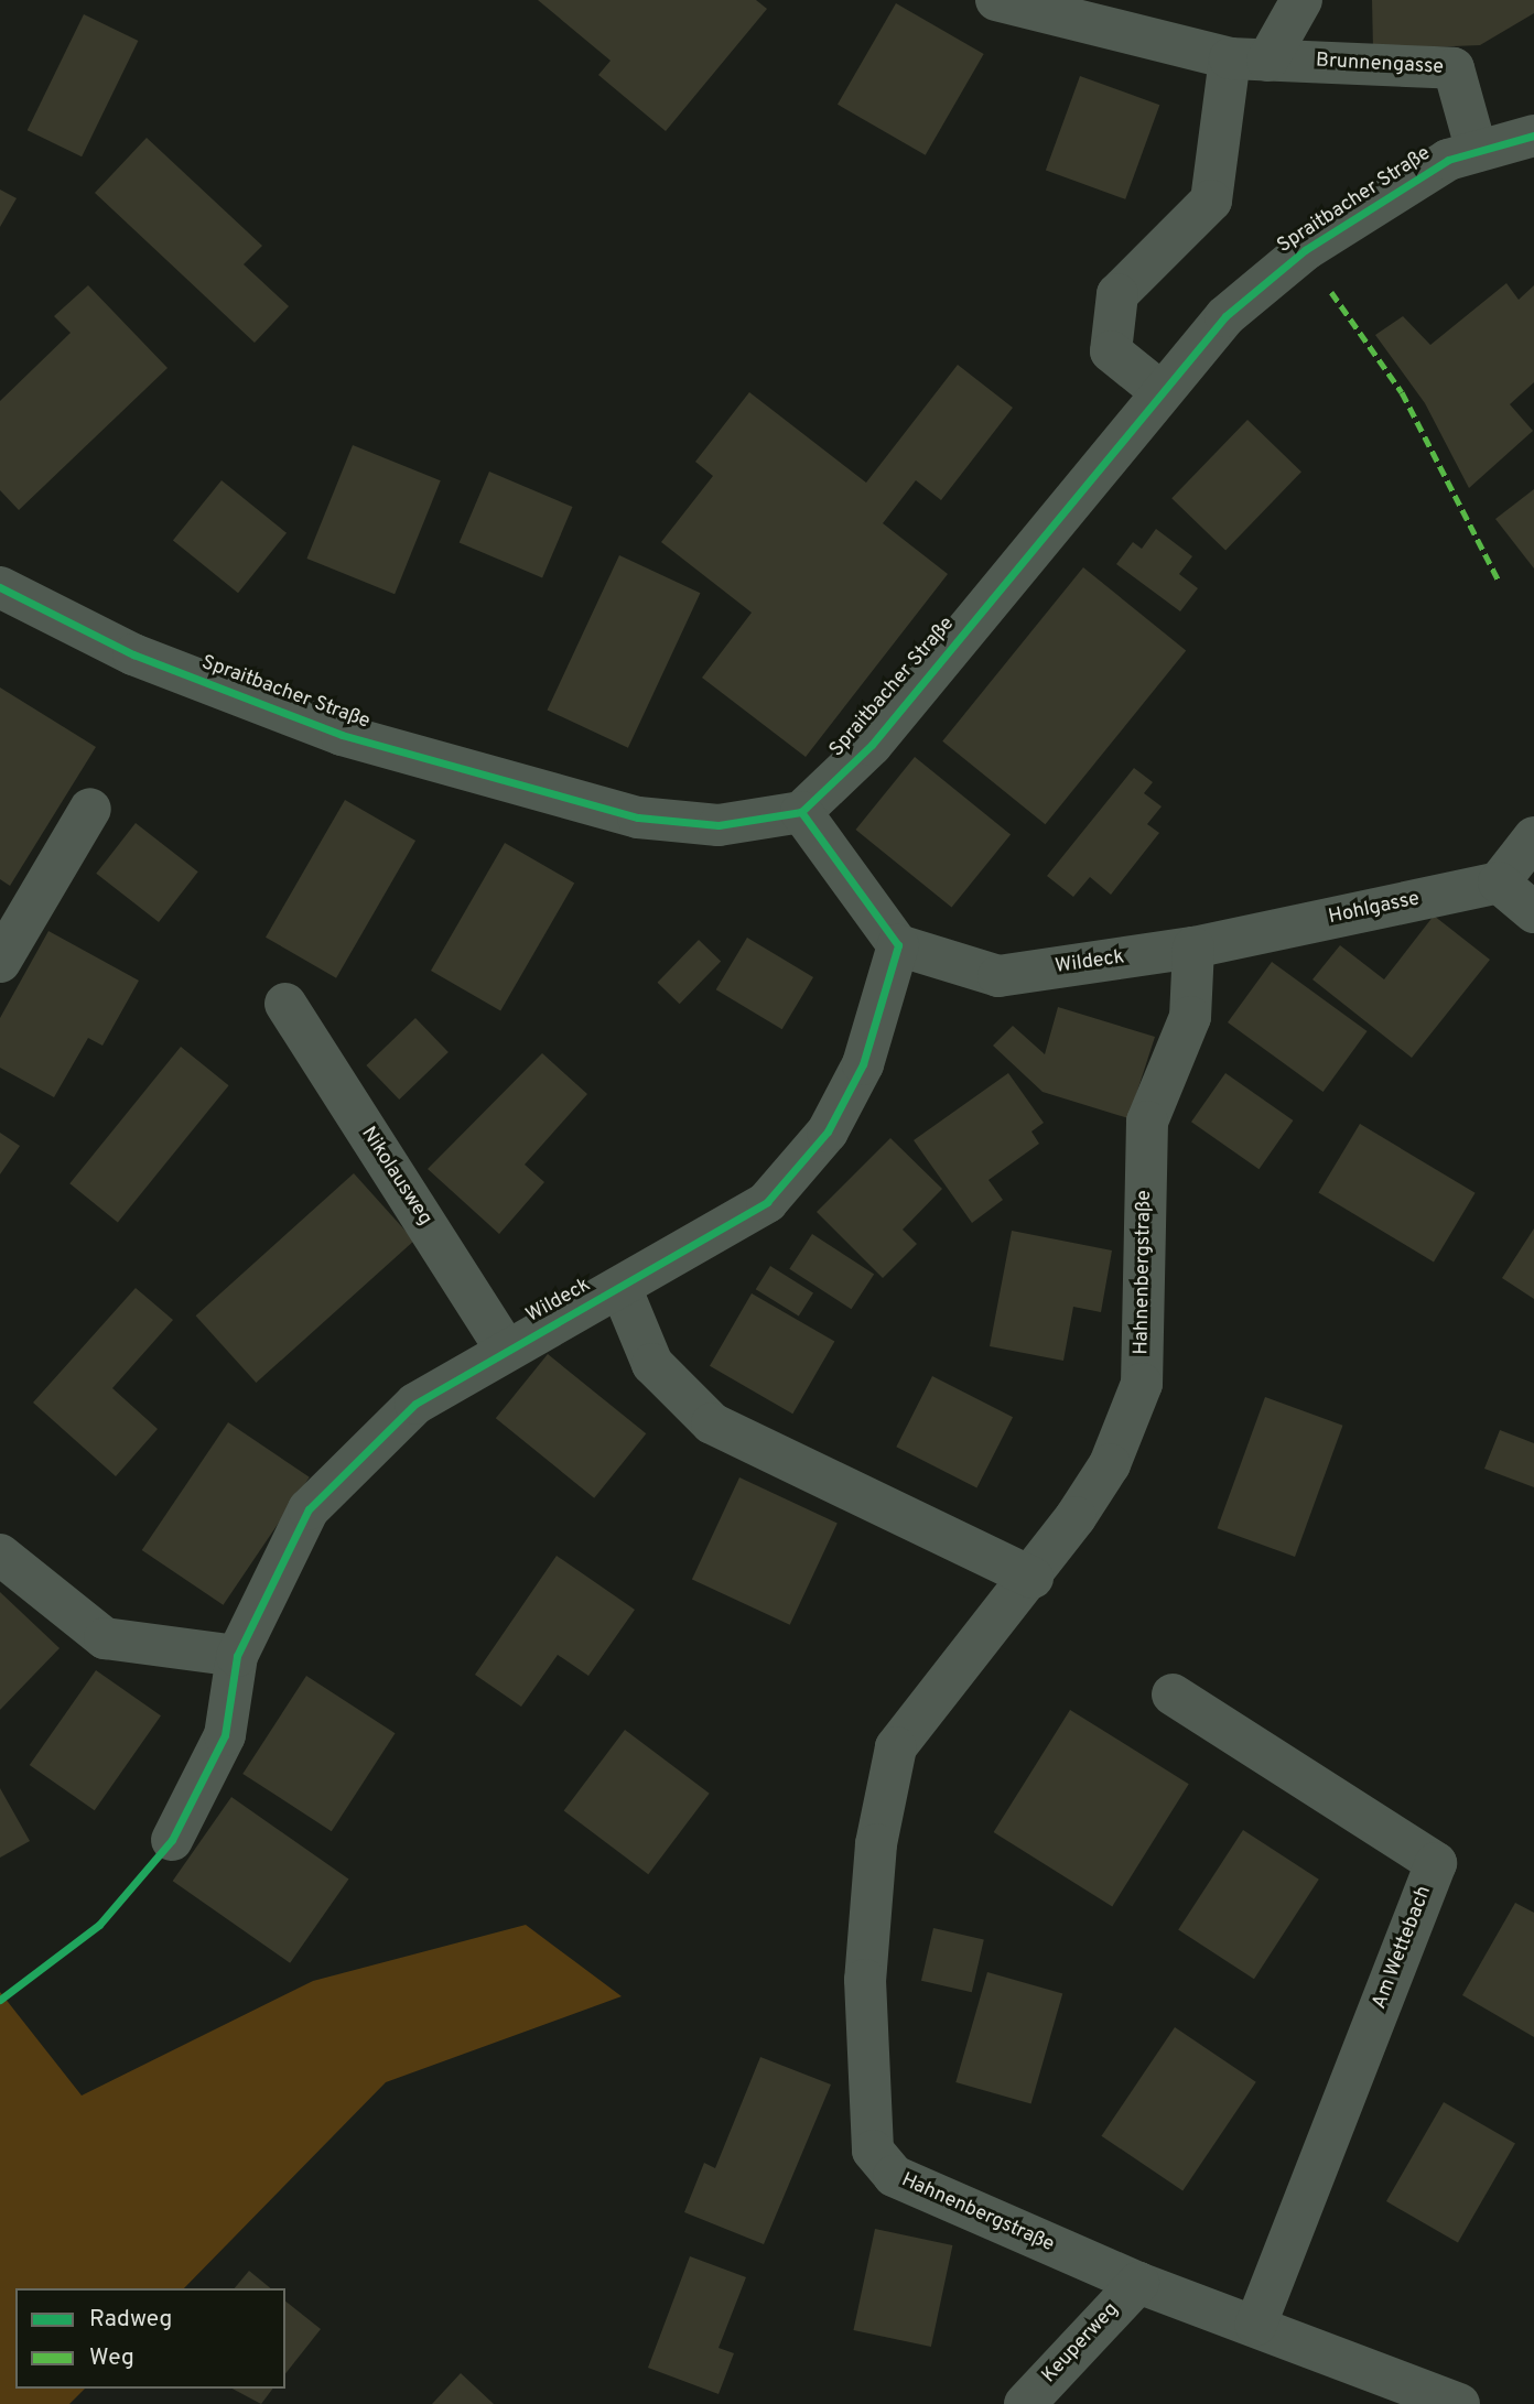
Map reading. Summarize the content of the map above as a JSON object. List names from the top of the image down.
{
  "streets": {
    "street": [
      "Brunnengasse",
      "Spraitbacher Straße",
      "Hohlgasse",
      "Wildeck",
      "Nikolausweg",
      "Hahnenbergstraße",
      "Am Wettebach",
      "Keuperweg"
    ]
  },
  "crossings": [
    ["Brunnengasse", "Spraitbacher Straße"],
    ["Hohlgasse", "Wildeck"],
    ["Hohlgasse", "Hahnenbergstraße"],
    ["Wildeck", "Nikolausweg"],
    ["Wildeck", "Hahnenbergstraße"],
    ["Hahnenbergstraße", "Am Wettebach"],
    ["Hahnenbergstraße", "Keuperweg"]
  ],
  "legend": ["Radweg", "Weg"]
}
